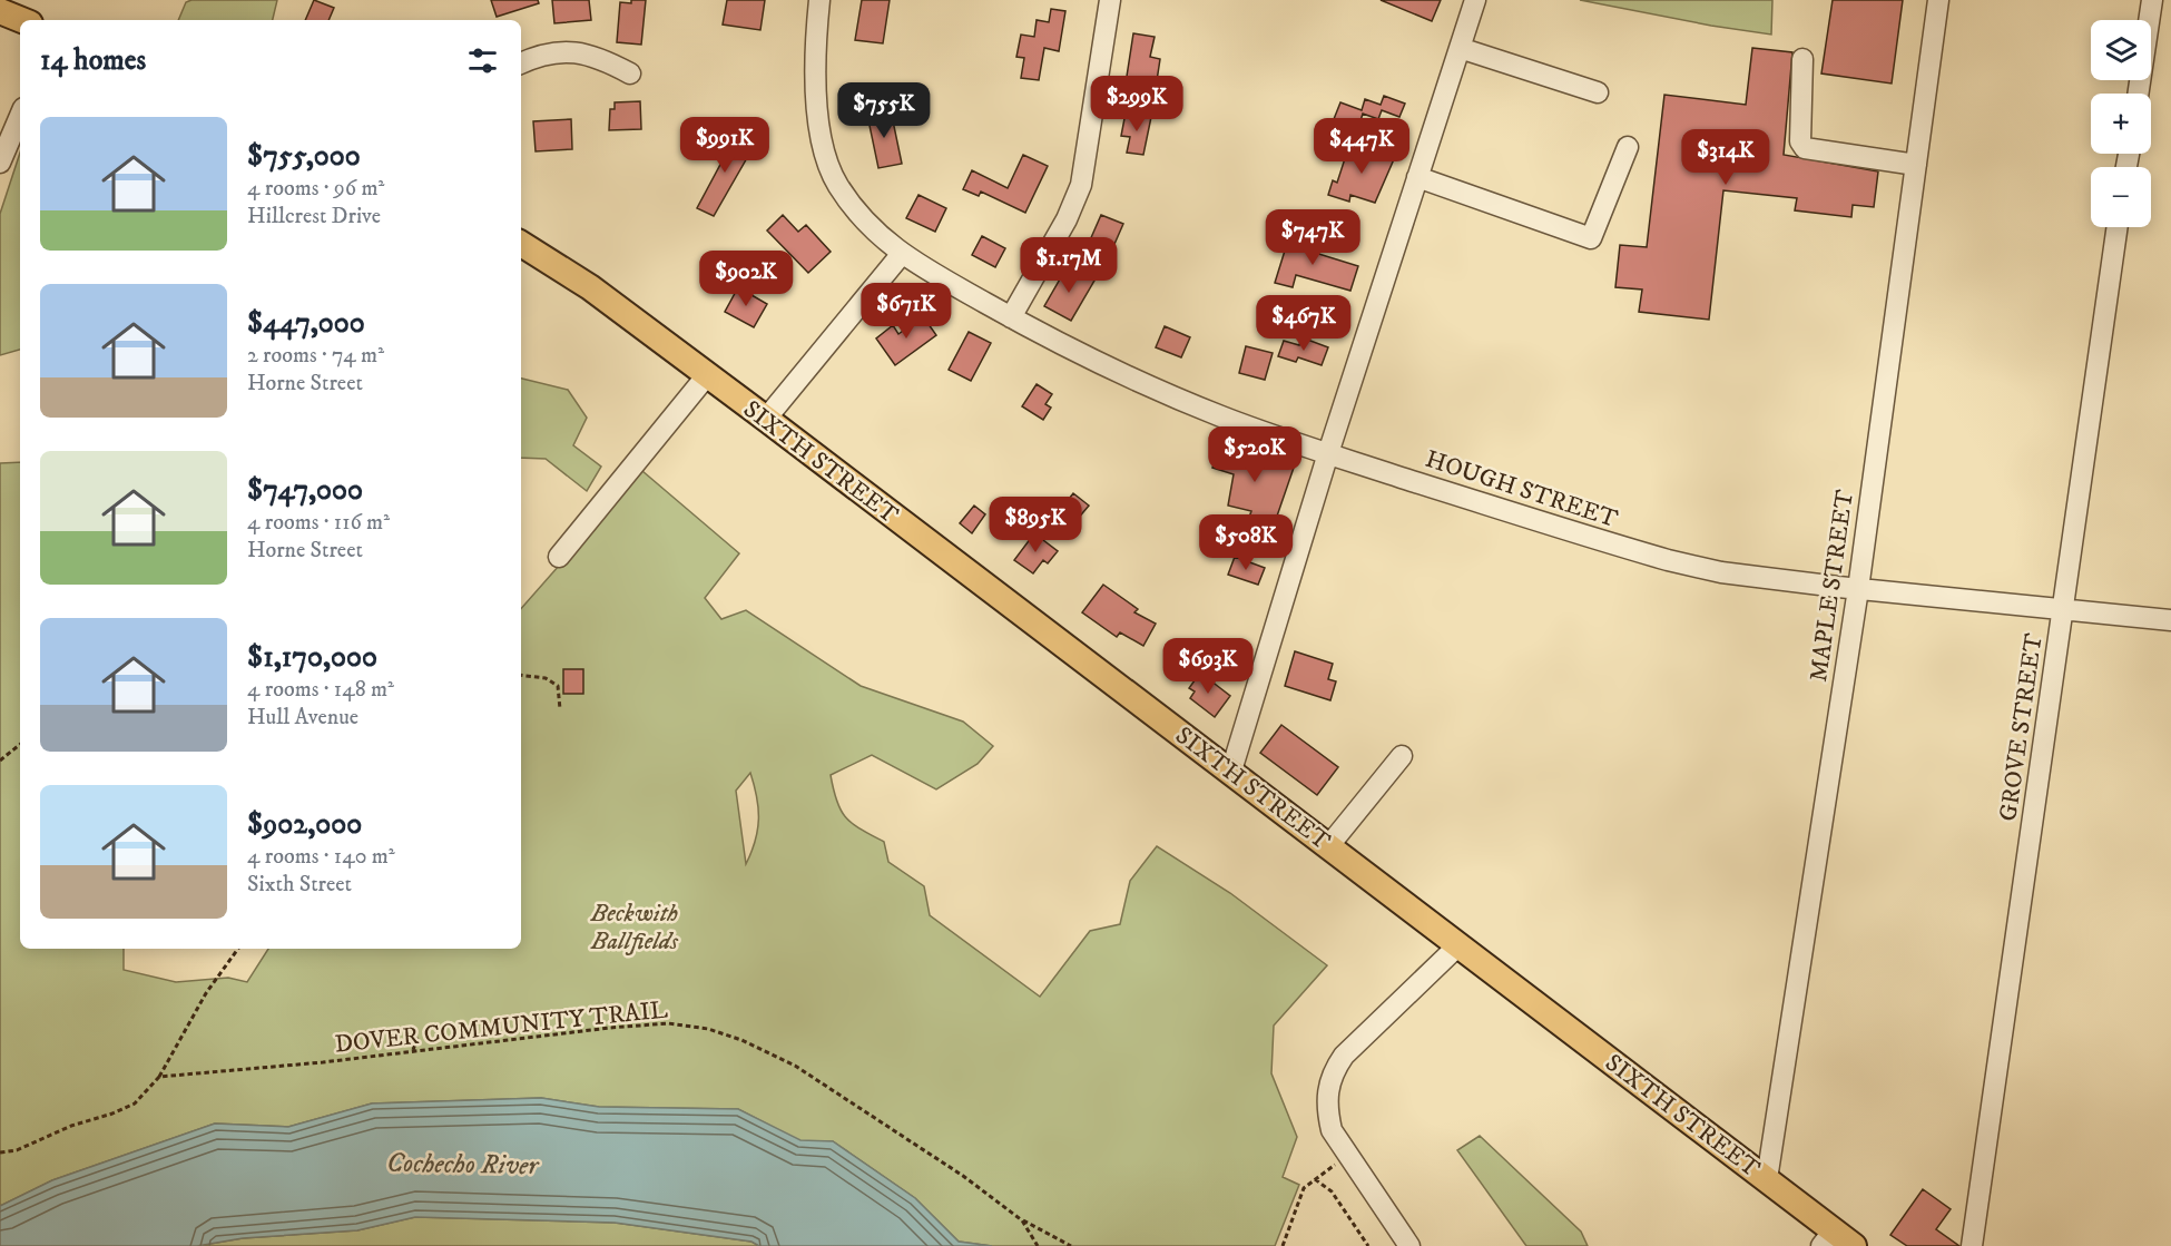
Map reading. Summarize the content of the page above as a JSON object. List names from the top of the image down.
{
  "streets": {
    "main road": ["SIXTH STREET"],
    "street": ["HOUGH STREET", "MAPLE STREET", "GROVE STREET"],
    "path": ["DOVER COMMUNITY TRAIL"]
  },
  "crossings": [
    ["SIXTH STREET", "MAPLE STREET"],
    ["HOUGH STREET", "MAPLE STREET"],
    ["HOUGH STREET", "GROVE STREET"]
  ],
  "water": ["Cochecho River"],
  "parks": ["Beckwith Ballfields"],
  "page": {
    "map_buttons": ["+", "−"],
    "heading": "14 homes",
    "price": [
      "$299K",
      "$755K",
      "$991K",
      "$447K",
      "$314K",
      "$747K",
      "$1.17M",
      "$902K",
      "$671K",
      "$467K",
      "$520K",
      "$895K",
      "$508K",
      "$693K"
    ],
    "list": [
      {
        "name": "$755,000",
        "note": "4 rooms · 96 m² · Hillcrest Drive"
      },
      {
        "name": "$447,000",
        "note": "2 rooms · 74 m² · Horne Street"
      },
      {
        "name": "$747,000",
        "note": "4 rooms · 116 m² · Horne Street"
      },
      {
        "name": "$1,170,000",
        "note": "4 rooms · 148 m² · Hull Avenue"
      },
      {
        "name": "$902,000",
        "note": "4 rooms · 140 m² · Sixth Street"
      }
    ]
  }
}
